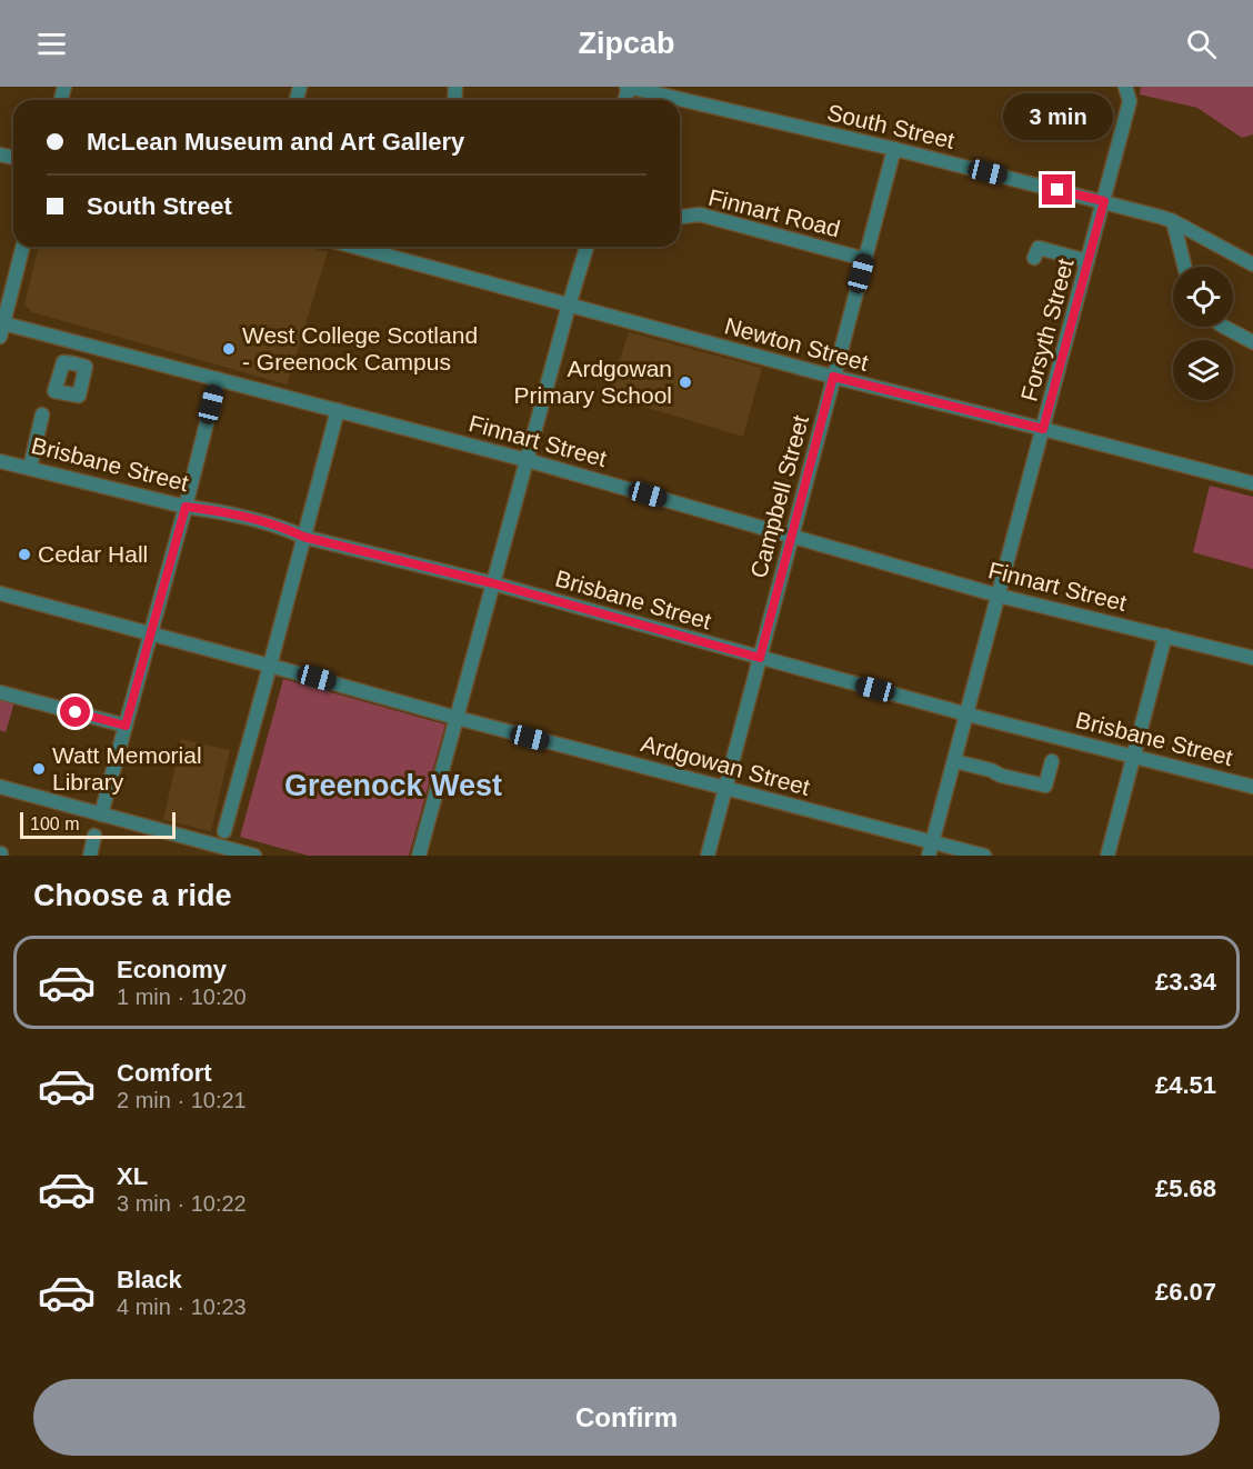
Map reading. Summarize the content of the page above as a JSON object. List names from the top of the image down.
{
  "streets": {
    "street": [
      "South Street",
      "Finnart Road",
      "Forsyth Street",
      "Newton Street",
      "Finnart Street",
      "Brisbane Street",
      "Campbell Street",
      "Ardgowan Street"
    ]
  },
  "crossings": [
    ["South Street", "Forsyth Street"],
    ["South Street", "Campbell Street"],
    ["Finnart Road", "Campbell Street"],
    ["Forsyth Street", "Newton Street"],
    ["Forsyth Street", "Finnart Street"],
    ["Forsyth Street", "Brisbane Street"],
    ["Forsyth Street", "Ardgowan Street"],
    ["Newton Street", "Campbell Street"],
    ["Finnart Street", "Campbell Street"],
    ["Brisbane Street", "Campbell Street"],
    ["Campbell Street", "Ardgowan Street"]
  ],
  "districts": ["Greenock West"],
  "places": [
    "West College Scotland - Greenock Campus",
    "Ardgowan Primary School",
    "Cedar Hall",
    "Watt Memorial Library"
  ],
  "scale_bar": "100 m",
  "page": {
    "header": "Zipcab",
    "bubble": "3 min",
    "banner": ["McLean Museum and Art Gallery", "South Street"],
    "scale": "100 m",
    "heading": "Choose a ride",
    "list": [
      {
        "name": "Economy",
        "note": "1 min · 10:20",
        "value": "£3.34"
      },
      {
        "name": "Comfort",
        "note": "2 min · 10:21",
        "value": "£4.51"
      },
      {
        "name": "XL",
        "note": "3 min · 10:22",
        "value": "£5.68"
      },
      {
        "name": "Black",
        "note": "4 min · 10:23",
        "value": "£6.07"
      }
    ],
    "buttons": "Confirm"
  }
}
